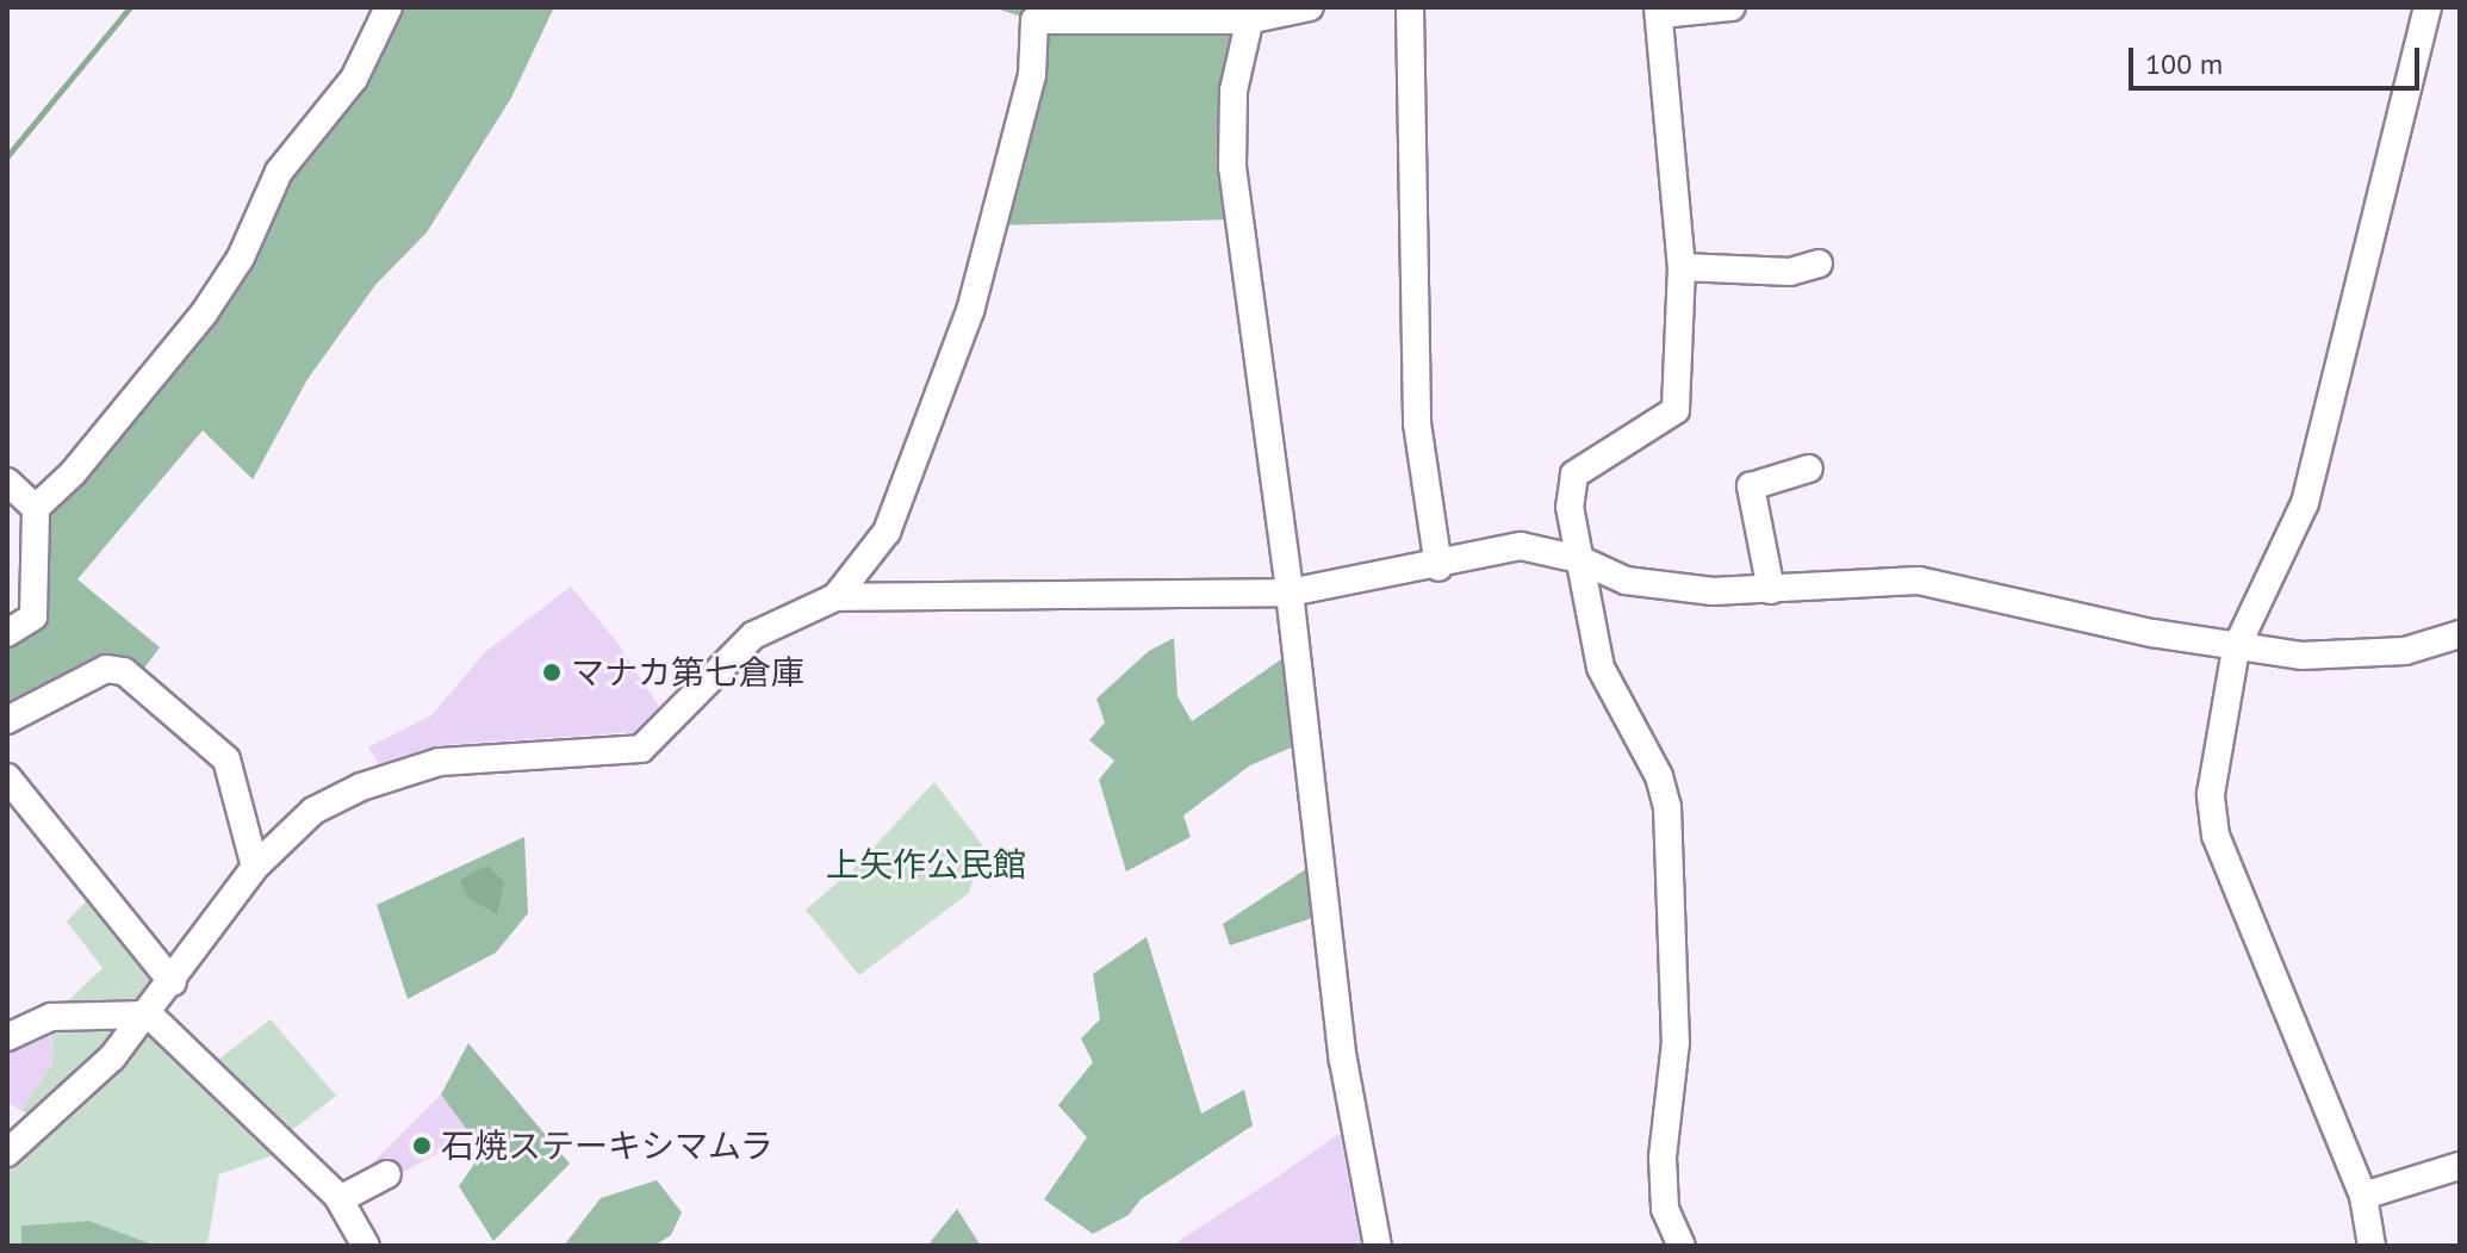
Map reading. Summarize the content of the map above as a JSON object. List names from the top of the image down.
{
  "parks": ["上矢作公民館"],
  "places": ["マナカ第七倉庫", "石焼ステーキシマムラ"],
  "scale_bar": "100 m"
}
